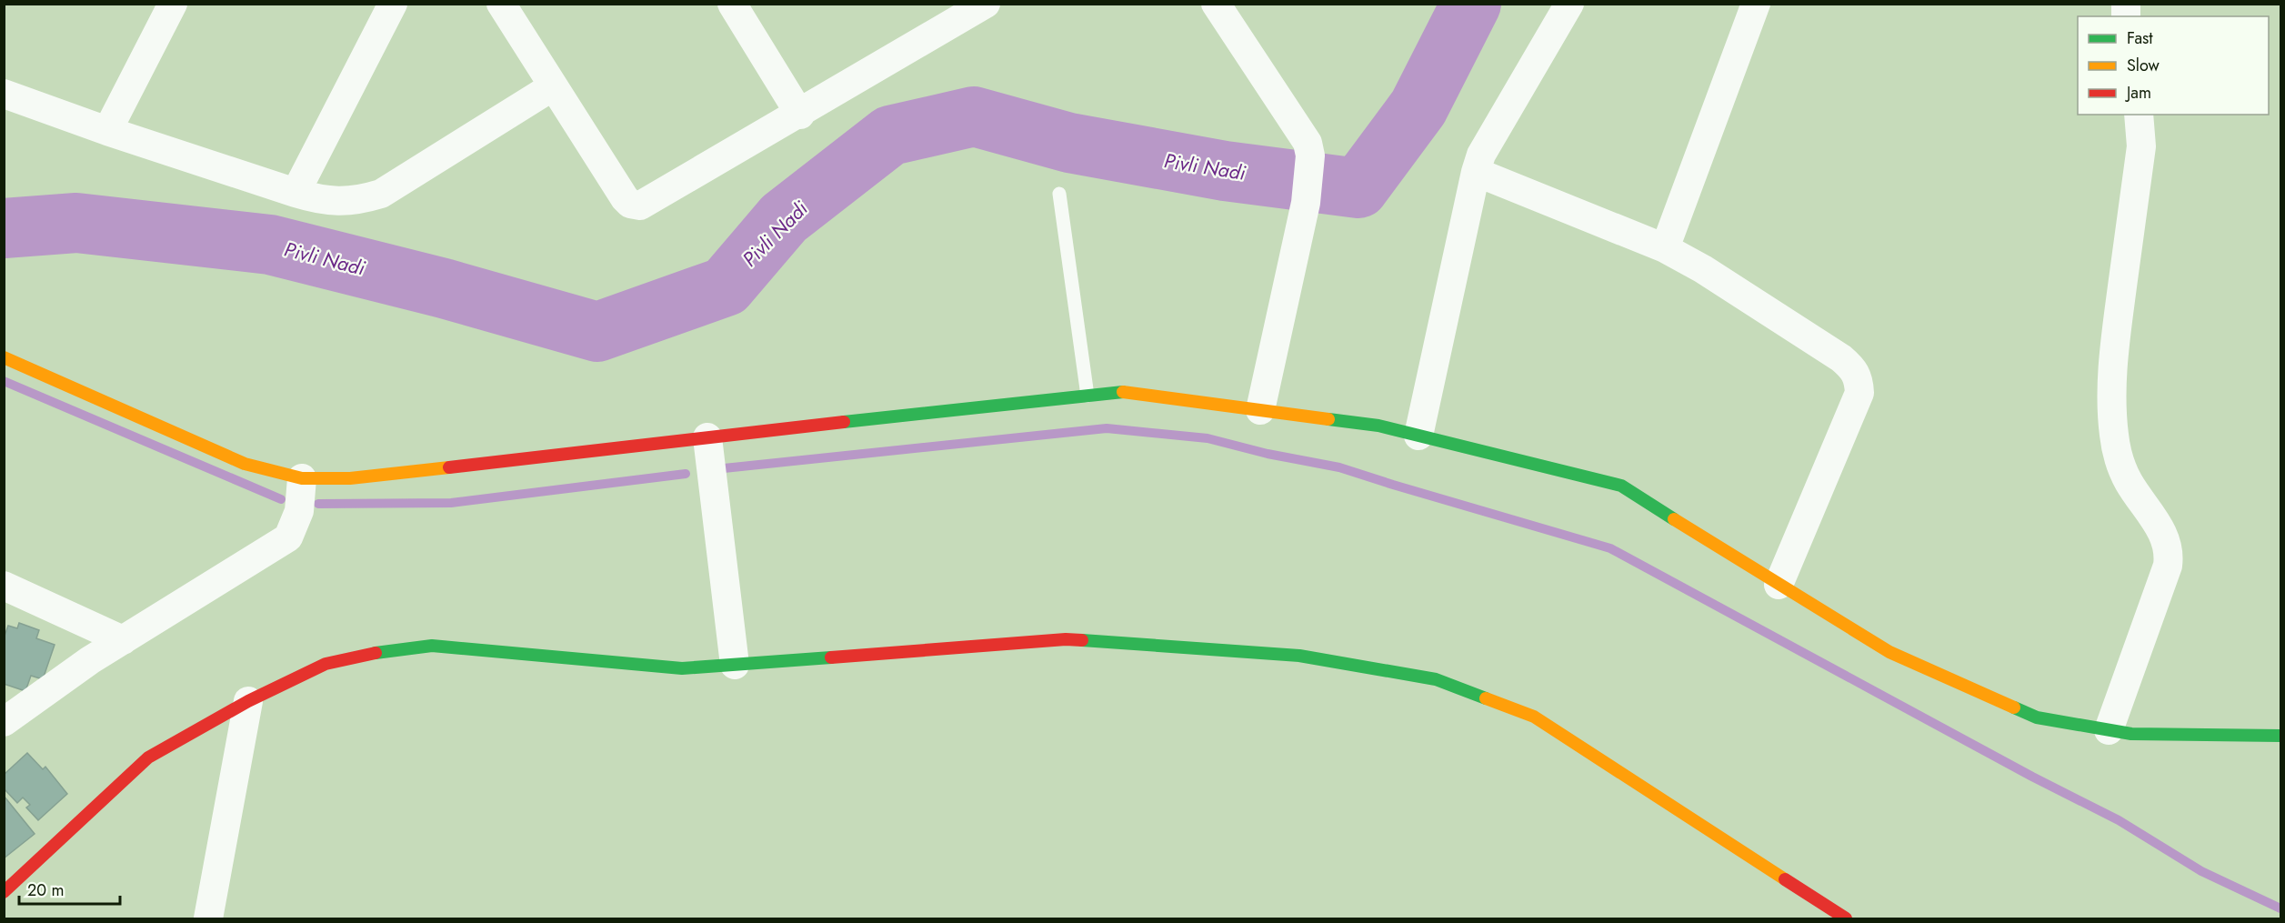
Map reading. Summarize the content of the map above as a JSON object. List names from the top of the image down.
{
  "water": ["Pivli Nadi"],
  "legend": ["Fast", "Slow", "Jam"],
  "scale_bar": "20 m"
}
